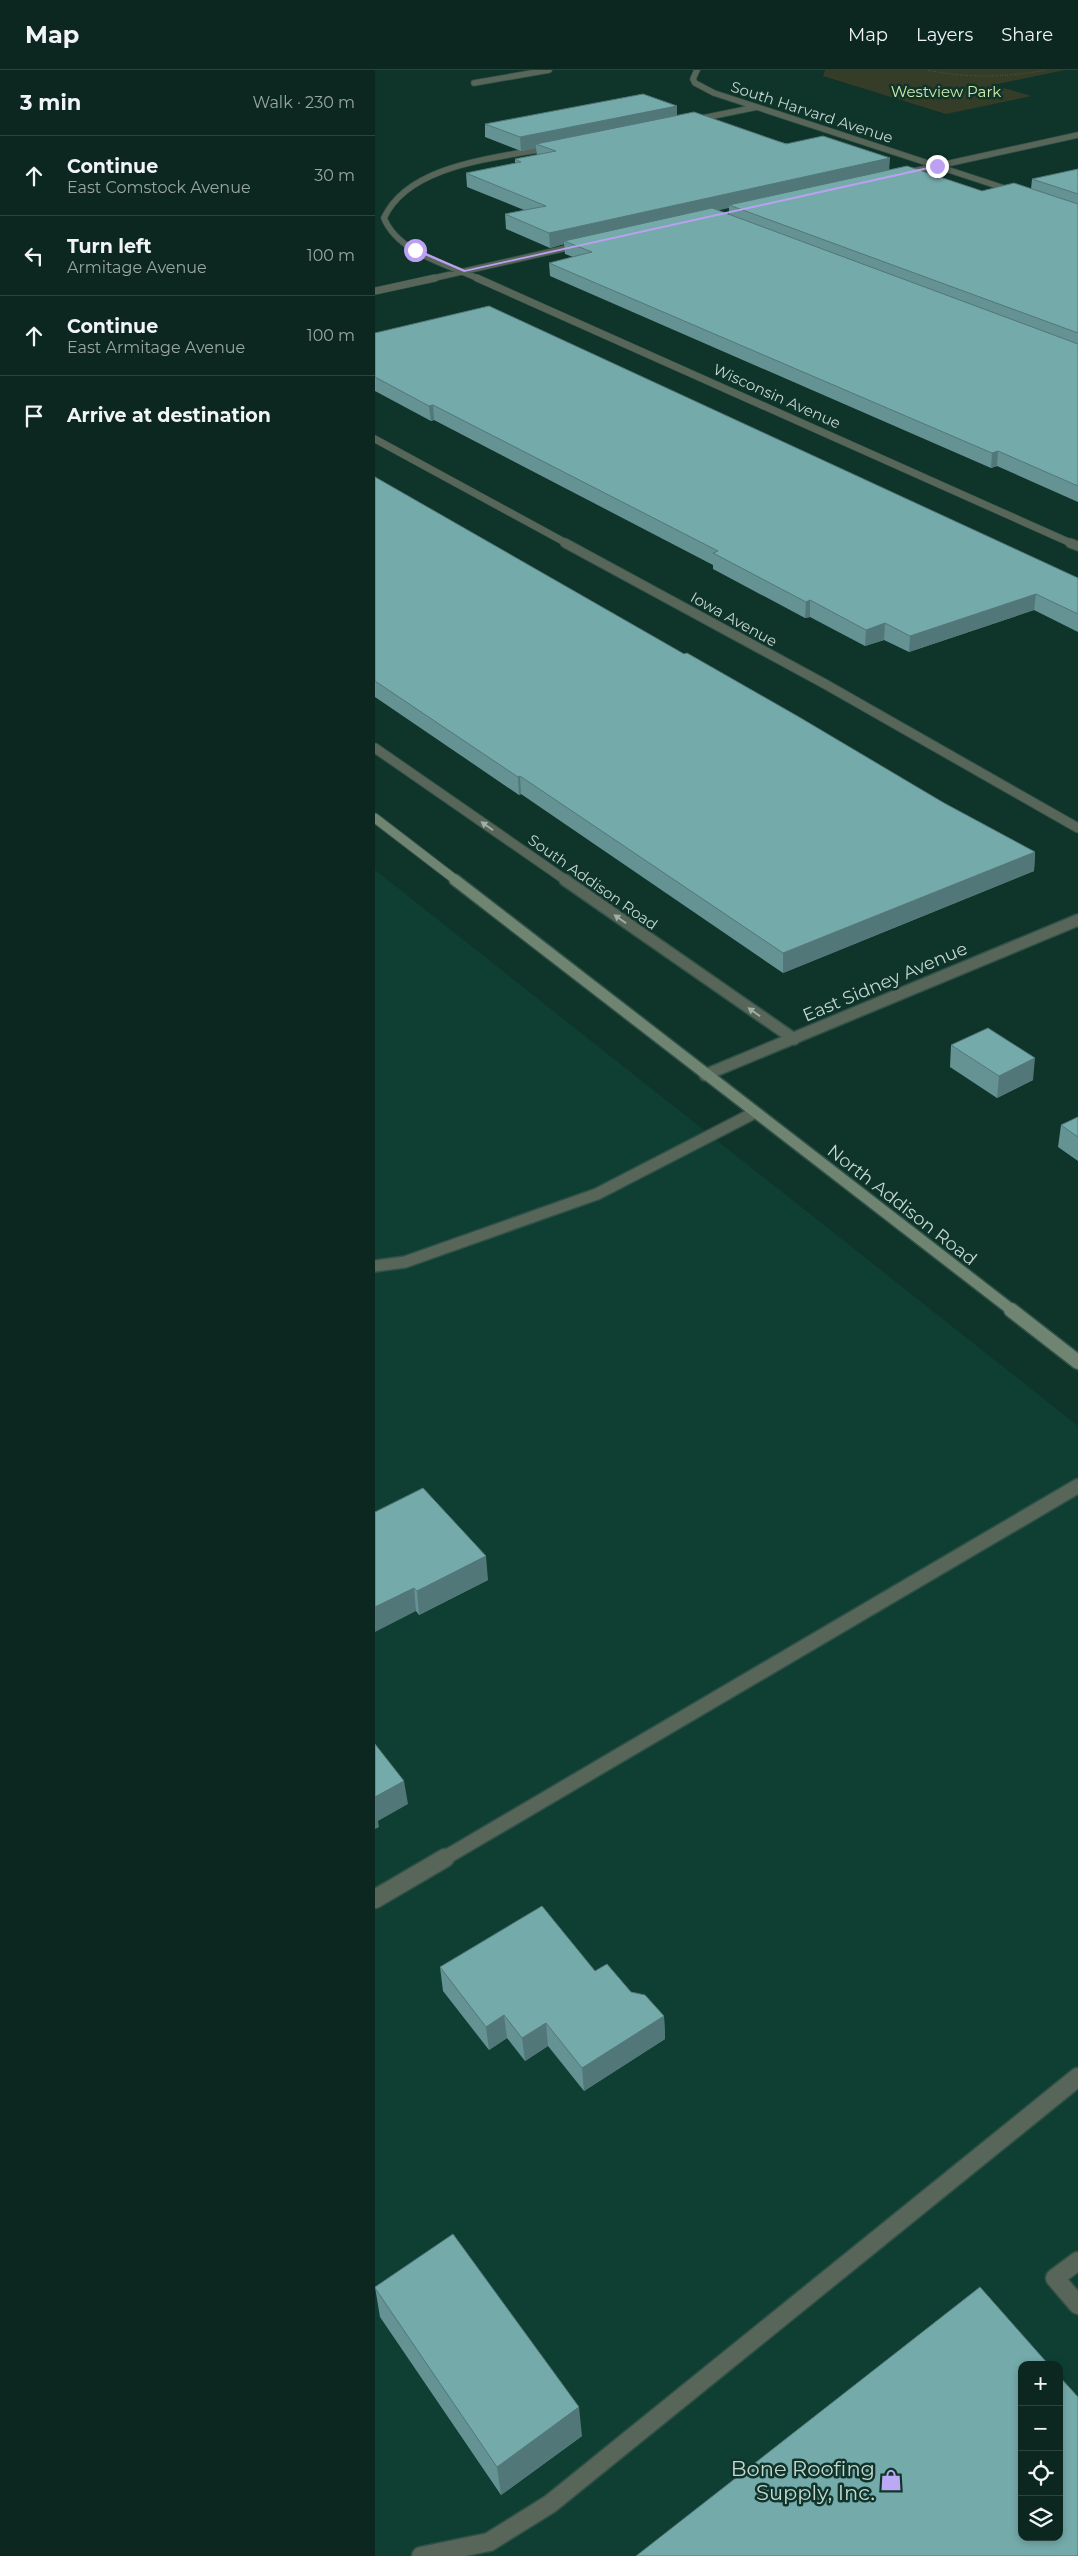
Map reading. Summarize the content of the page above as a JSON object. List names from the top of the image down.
{
  "streets": {
    "street": [
      "South Harvard Avenue",
      "Wisconsin Avenue",
      "Iowa Avenue",
      "South Addison Road",
      "East Sidney Avenue",
      "North Addison Road"
    ]
  },
  "crossings": [
    ["South Addison Road", "East Sidney Avenue"],
    ["East Sidney Avenue", "North Addison Road"]
  ],
  "parks": ["Westview Park"],
  "places": {
    "shop": ["Bone Roofing Supply, Inc."]
  },
  "page": {
    "header": "Map",
    "nav": ["Map", "Layers", "Share"],
    "heading": ["3 min", "Walk · 230 m"],
    "list": [
      ["Continue", "East Comstock Avenue", "30 m"],
      ["Turn left", "Armitage Avenue", "100 m"],
      ["Continue", "East Armitage Avenue", "100 m"],
      "Arrive at destination"
    ],
    "map_buttons": ["+", "−"]
  }
}
